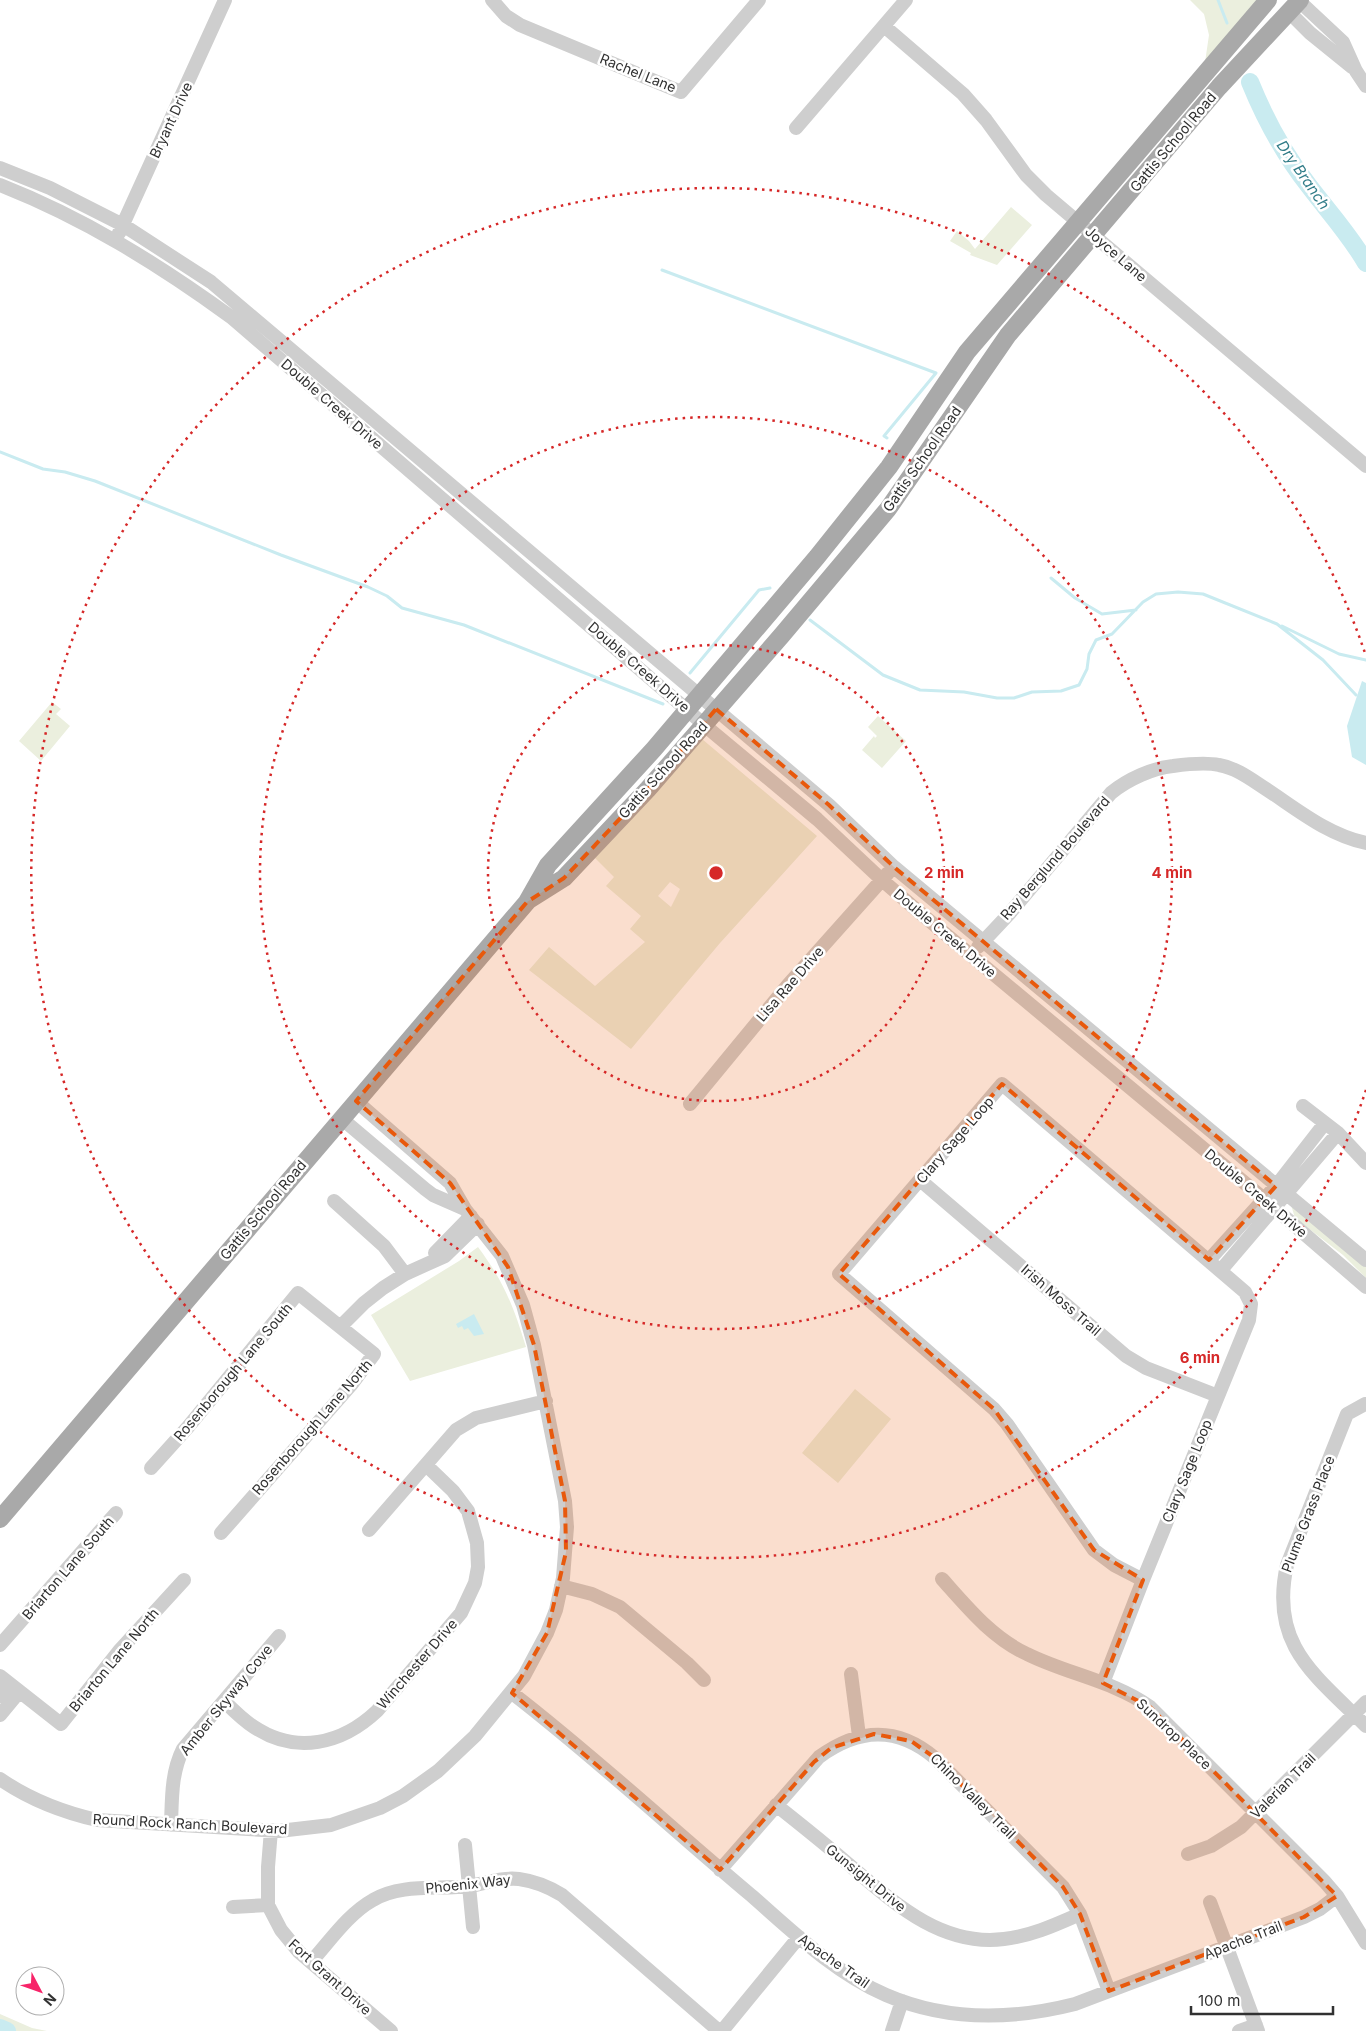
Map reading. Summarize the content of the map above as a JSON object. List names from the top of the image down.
{
  "streets": {
    "main road": ["Gattis School Road"],
    "street": [
      "Rachel Lane",
      "Bryant Drive",
      "Joyce Lane",
      "Double Creek Drive",
      "Ray Berglund Boulevard",
      "Lisa Rae Drive",
      "Clary Sage Loop",
      "Irish Moss Trail",
      "Rosenborough Lane South",
      "Rosenborough Lane North",
      "Plume Grass Place",
      "Briarton Lane South",
      "Briarton Lane North",
      "Winchester Drive",
      "Amber Skyway Cove",
      "Sundrop Place",
      "Valerian Trail",
      "Chino Valley Trail",
      "Round Rock Ranch Boulevard",
      "Gunsight Drive",
      "Phoenix Way",
      "Apache Trail",
      "Fort Grant Drive"
    ]
  },
  "crossings": [
    ["Bryant Drive", "Double Creek Drive"],
    ["Gattis School Road", "Joyce Lane"],
    ["Gattis School Road", "Double Creek Drive"],
    ["Gattis School Road", "Round Rock Ranch Boulevard"],
    ["Double Creek Drive", "Ray Berglund Boulevard"],
    ["Double Creek Drive", "Lisa Rae Drive"],
    ["Clary Sage Loop", "Irish Moss Trail"],
    ["Clary Sage Loop", "Sundrop Place"],
    ["Rosenborough Lane South", "Rosenborough Lane North"],
    ["Plume Grass Place", "Valerian Trail"],
    ["Winchester Drive", "Amber Skyway Cove"],
    ["Amber Skyway Cove", "Round Rock Ranch Boulevard"],
    ["Sundrop Place", "Valerian Trail"],
    ["Sundrop Place", "Apache Trail"],
    ["Chino Valley Trail", "Gunsight Drive"],
    ["Chino Valley Trail", "Apache Trail"],
    ["Round Rock Ranch Boulevard", "Apache Trail"],
    ["Round Rock Ranch Boulevard", "Fort Grant Drive"],
    ["Phoenix Way", "Fort Grant Drive"]
  ],
  "water": ["Dry Branch"],
  "scale_bar": "100 m",
  "north": "bottom right",
  "rings": ["2 min", "4 min", "6 min"]
}
